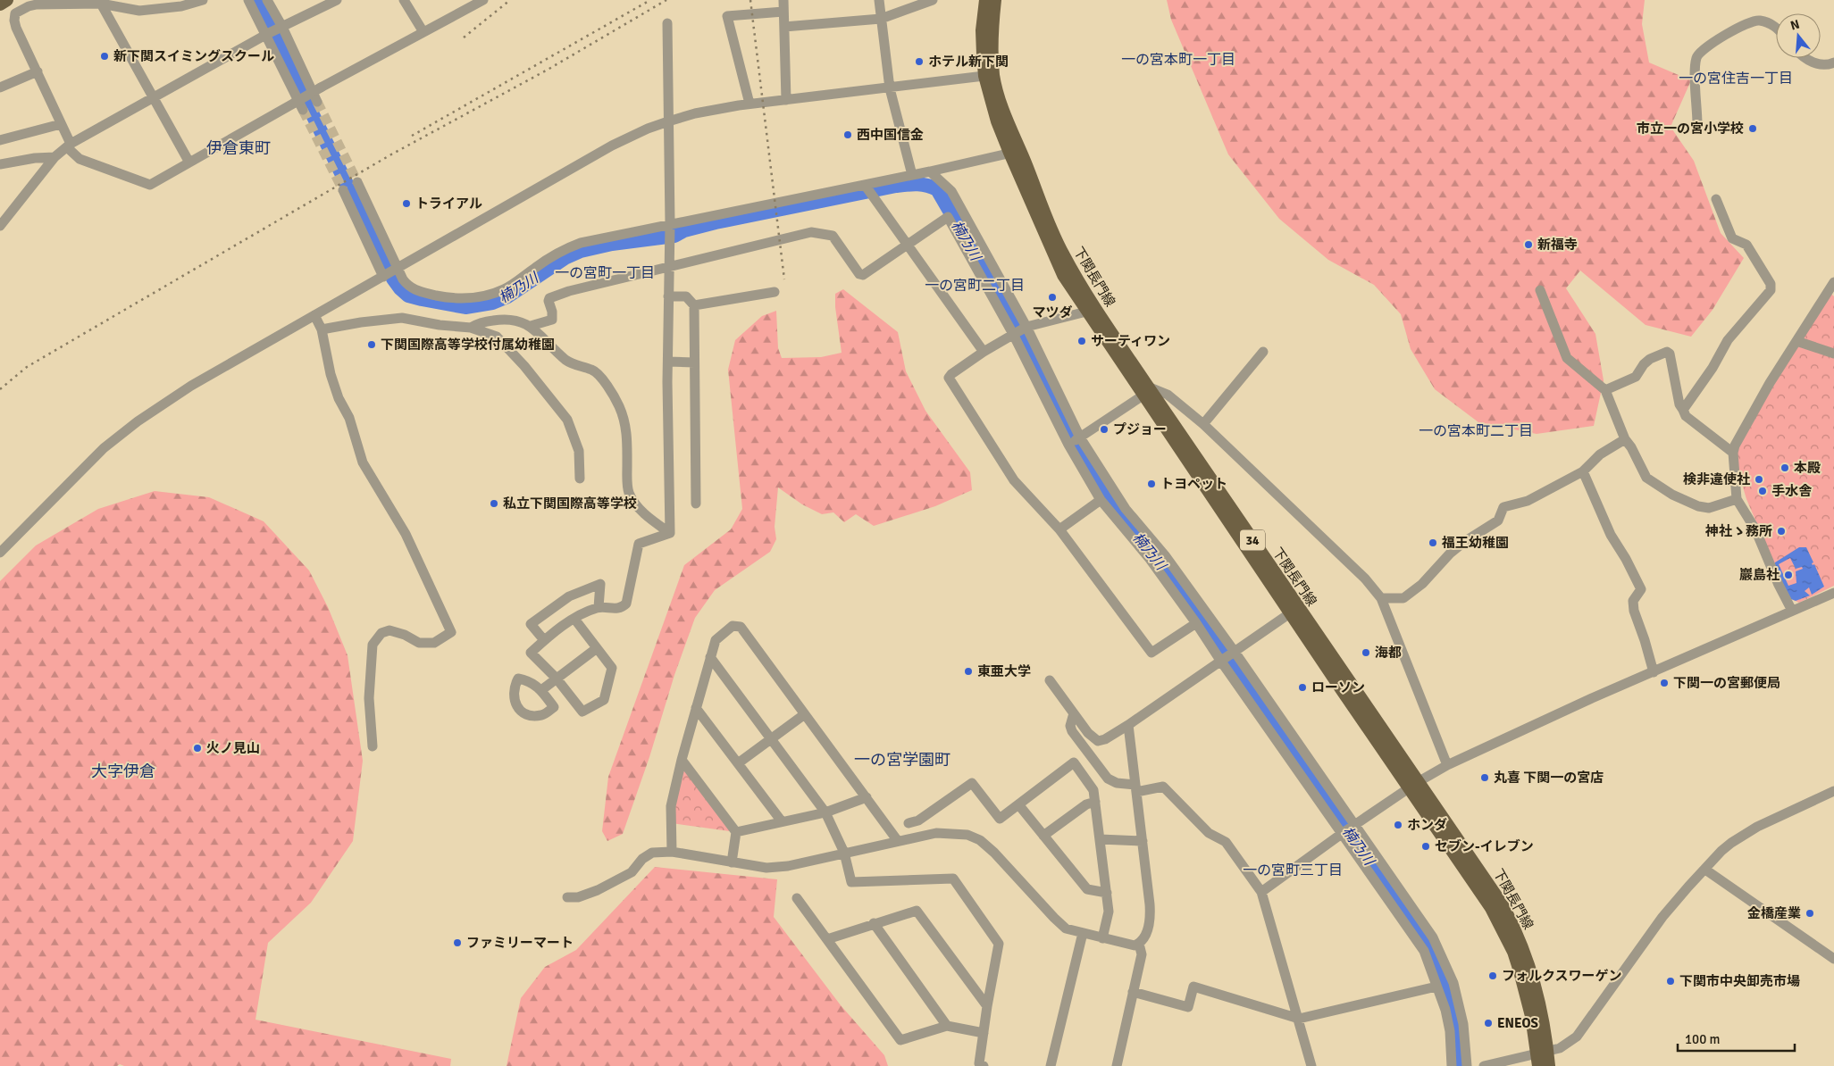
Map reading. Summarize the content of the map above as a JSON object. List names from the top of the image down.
{
  "streets": {
    "main road": ["下関長門線", "34"]
  },
  "districts": [
    "一の宮本町一丁目",
    "一の宮住吉一丁目",
    "伊倉東町",
    "一の宮町一丁目",
    "一の宮町二丁目",
    "一の宮本町二丁目",
    "一の宮学園町",
    "大字伊倉",
    "一の宮町三丁目"
  ],
  "water": ["楠乃川"],
  "places": [
    "新下関スイミングスクール",
    "ホテル新下関",
    "市立一の宮小学校",
    "西中国信金",
    "トライアル",
    "新福寺",
    "マツダ",
    "サーティワン",
    "下関国際高等学校付属幼稚園",
    "プジョー",
    "本殿",
    "検非違使社",
    "トヨペット",
    "手水舎",
    "私立下関国際高等学校",
    "神社ゝ務所",
    "福王幼稚園",
    "巖島社",
    "海都",
    "東亜大学",
    "下関一の宮郵便局",
    "ローソン",
    "火ノ見山",
    "丸喜 下関一の宮店",
    "ホンダ",
    "セブン-イレブン",
    "金橋産業",
    "ファミリーマート",
    "フォルクスワーゲン",
    "下関市中央卸売市場",
    "ENEOS"
  ],
  "scale_bar": "100 m",
  "north": "top"
}
